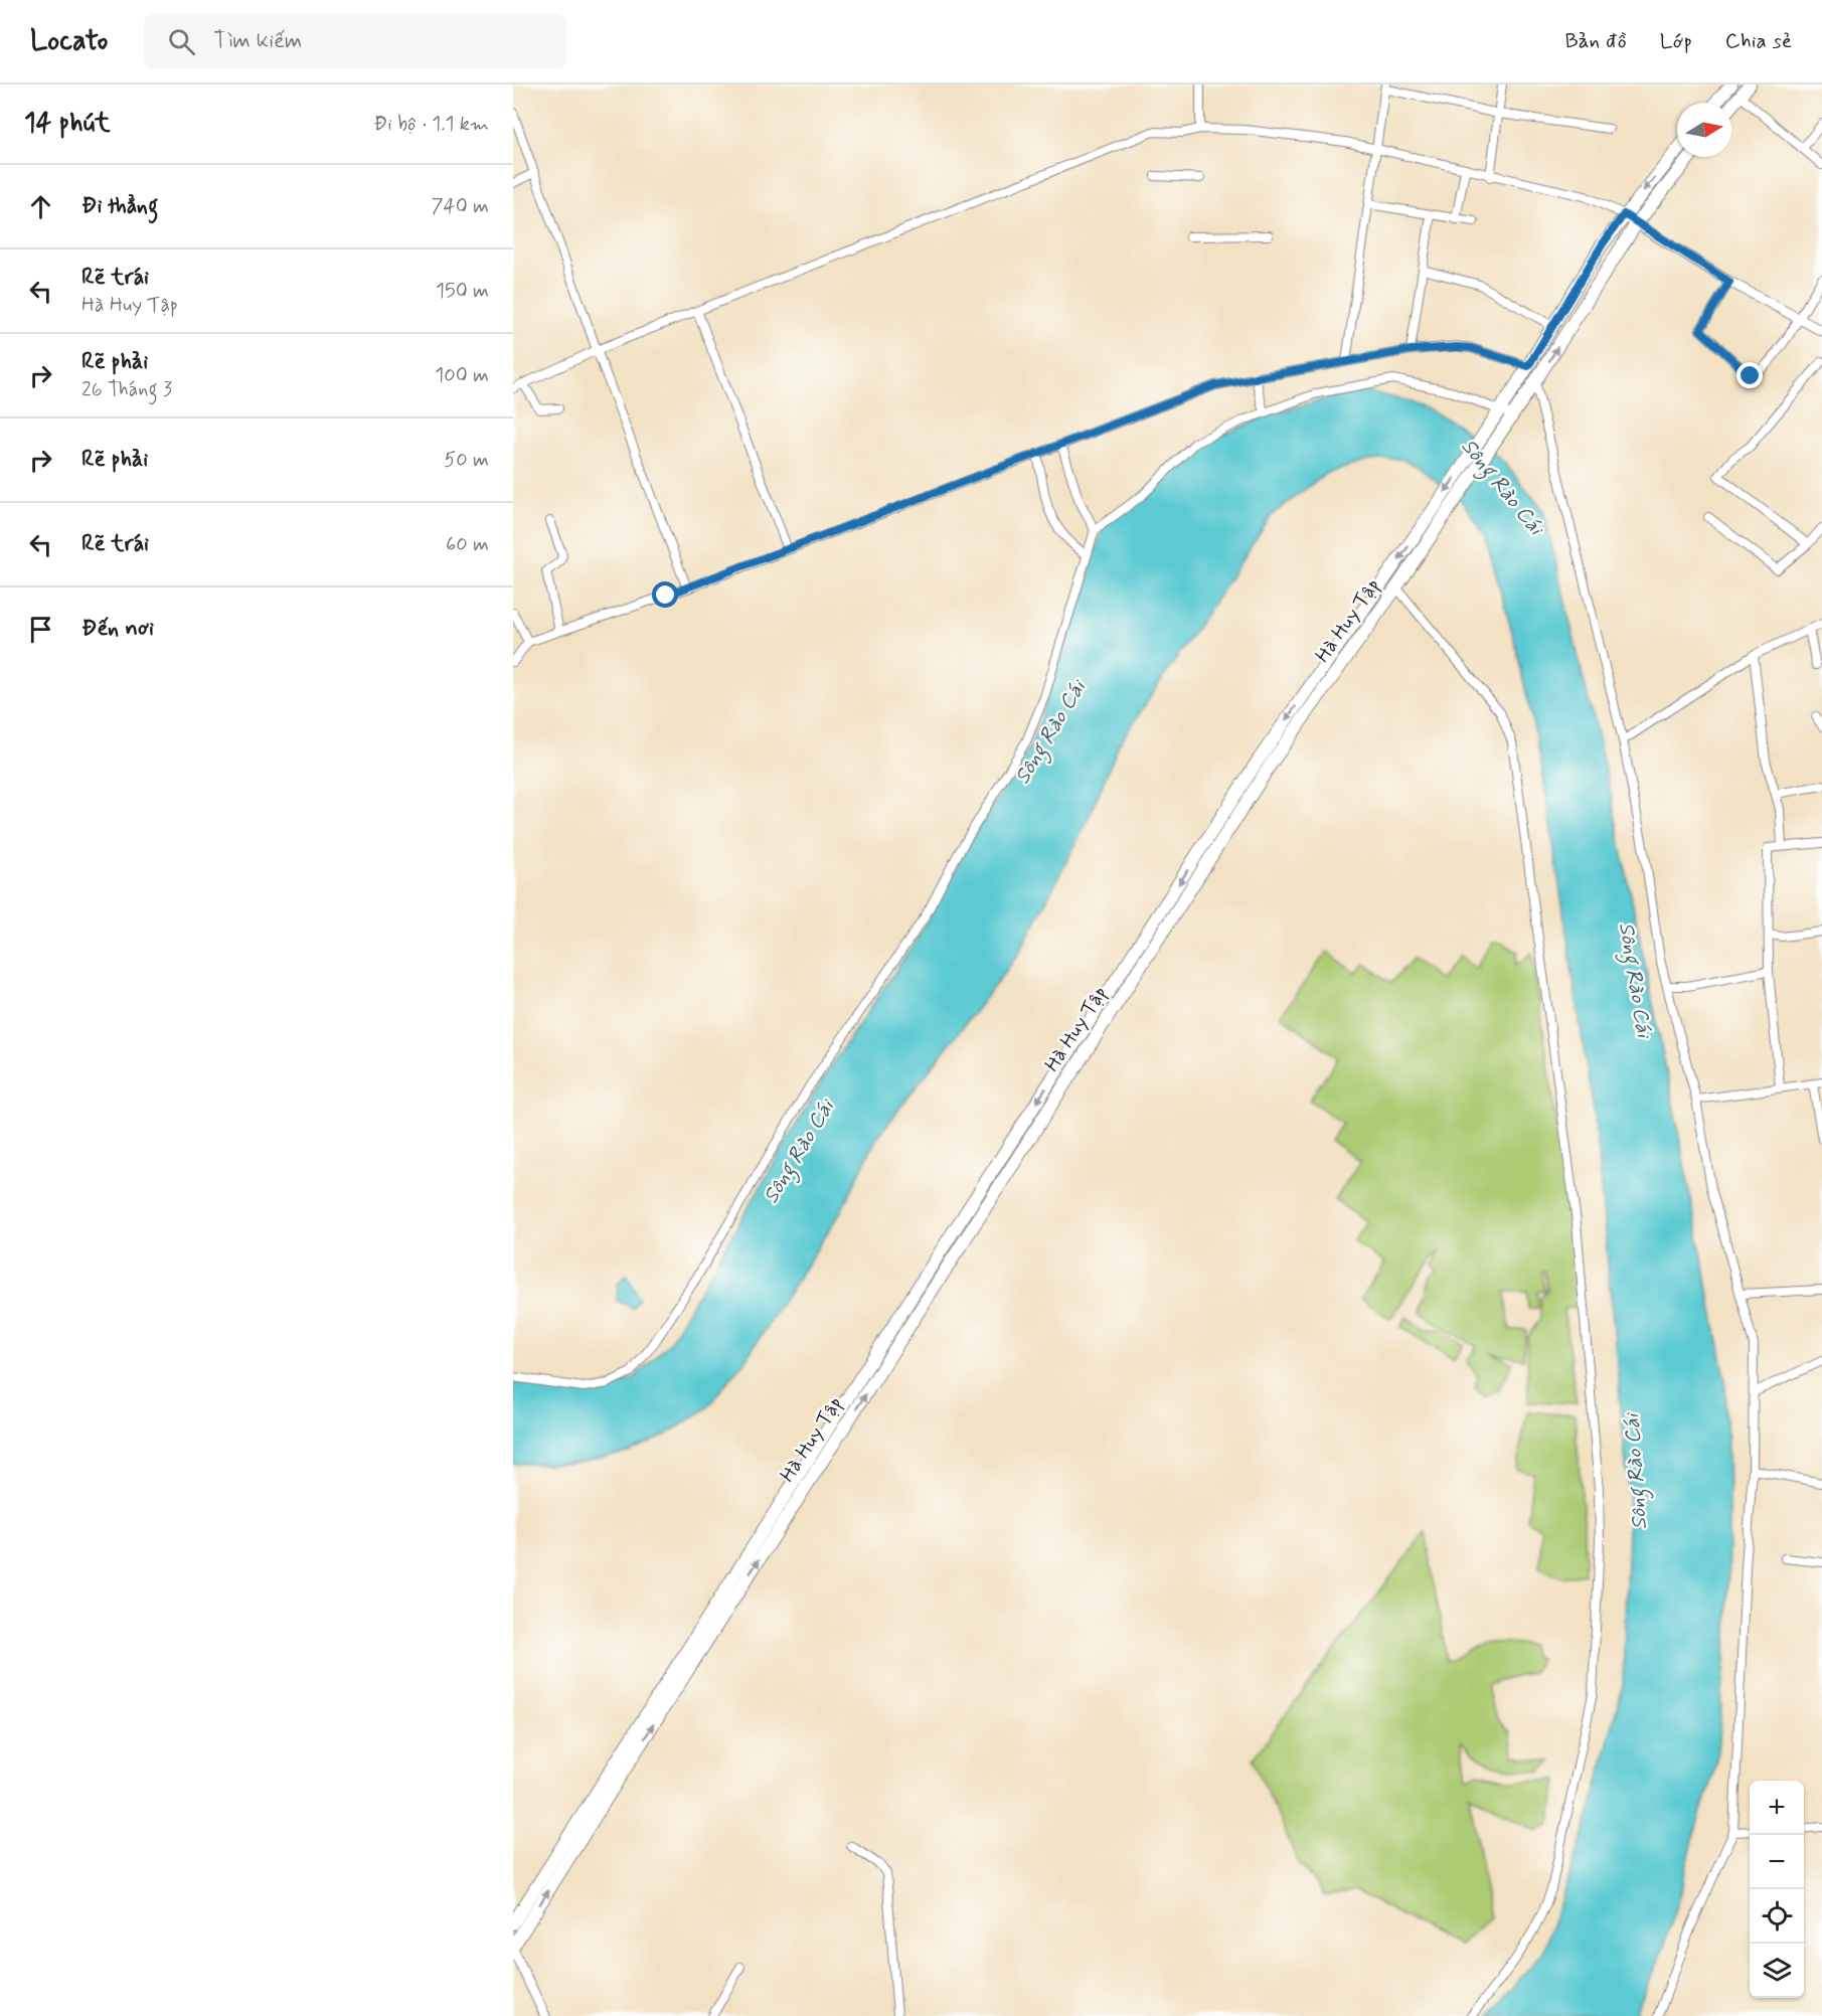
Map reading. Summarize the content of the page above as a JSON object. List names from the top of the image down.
{
  "streets": {
    "main road": ["Hà Huy Tập"]
  },
  "water": ["Sông Rào Cái"],
  "north": "right",
  "page": {
    "header": "Locato",
    "search": "Tìm kiếm",
    "nav": ["Bản đồ", "Lớp", "Chia sẻ"],
    "heading": ["14 phút", "Đi bộ · 1.1 km"],
    "list": [
      ["Đi thẳng", "740 m"],
      ["Rẽ trái", "Hà Huy Tập", "150 m"],
      ["Rẽ phải", "26 Tháng 3", "100 m"],
      ["Rẽ phải", "50 m"],
      ["Rẽ trái", "60 m"],
      "Đến nơi"
    ],
    "map_buttons": ["+", "−"]
  }
}
